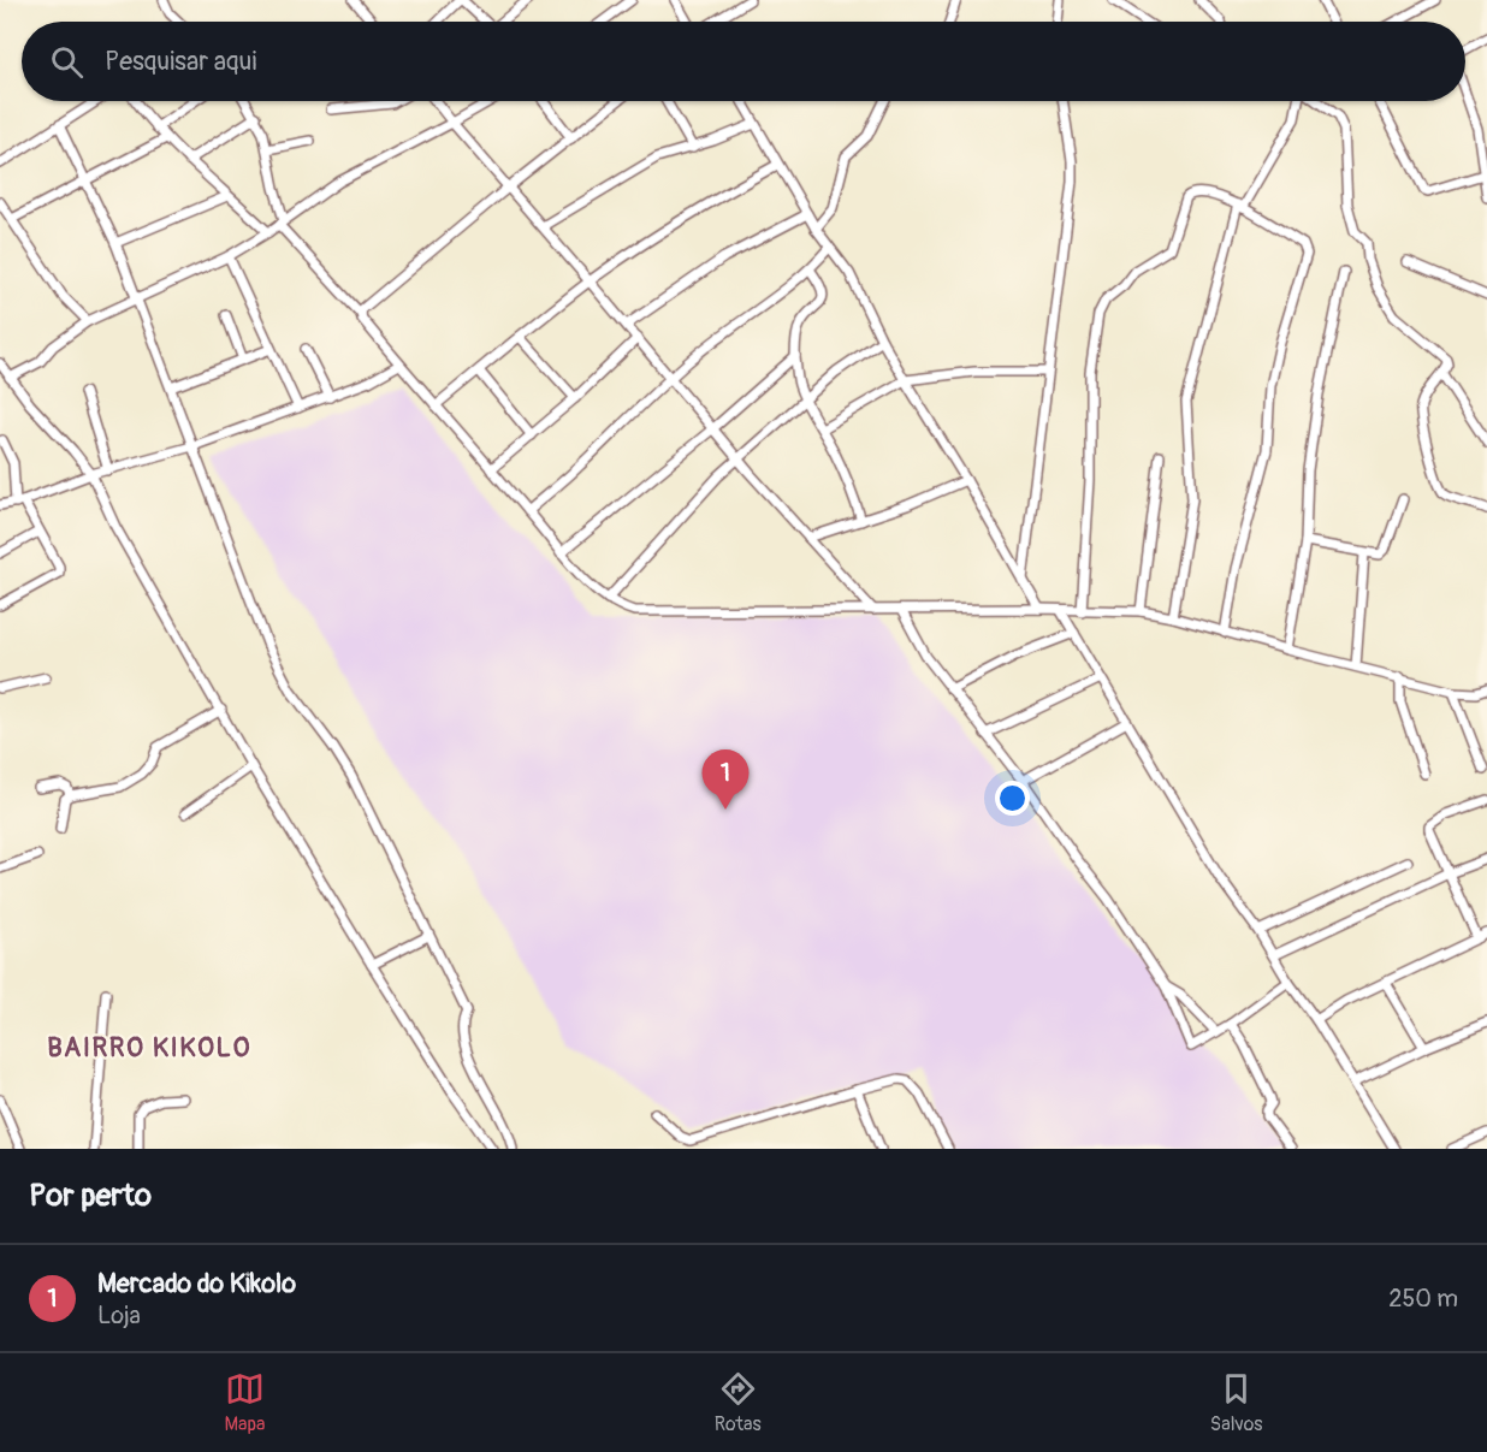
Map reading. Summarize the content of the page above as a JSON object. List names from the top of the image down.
{
  "districts": ["BAIRRO KIKOLO"],
  "page": {
    "search": "Pesquisar aqui",
    "pins": "1",
    "heading": "Por perto",
    "list": [
      {
        "mark": "1",
        "name": "Mercado do Kikolo",
        "note": "Loja",
        "value": "250 m"
      }
    ],
    "nav": ["Mapa", "Rotas", "Salvos"]
  }
}
